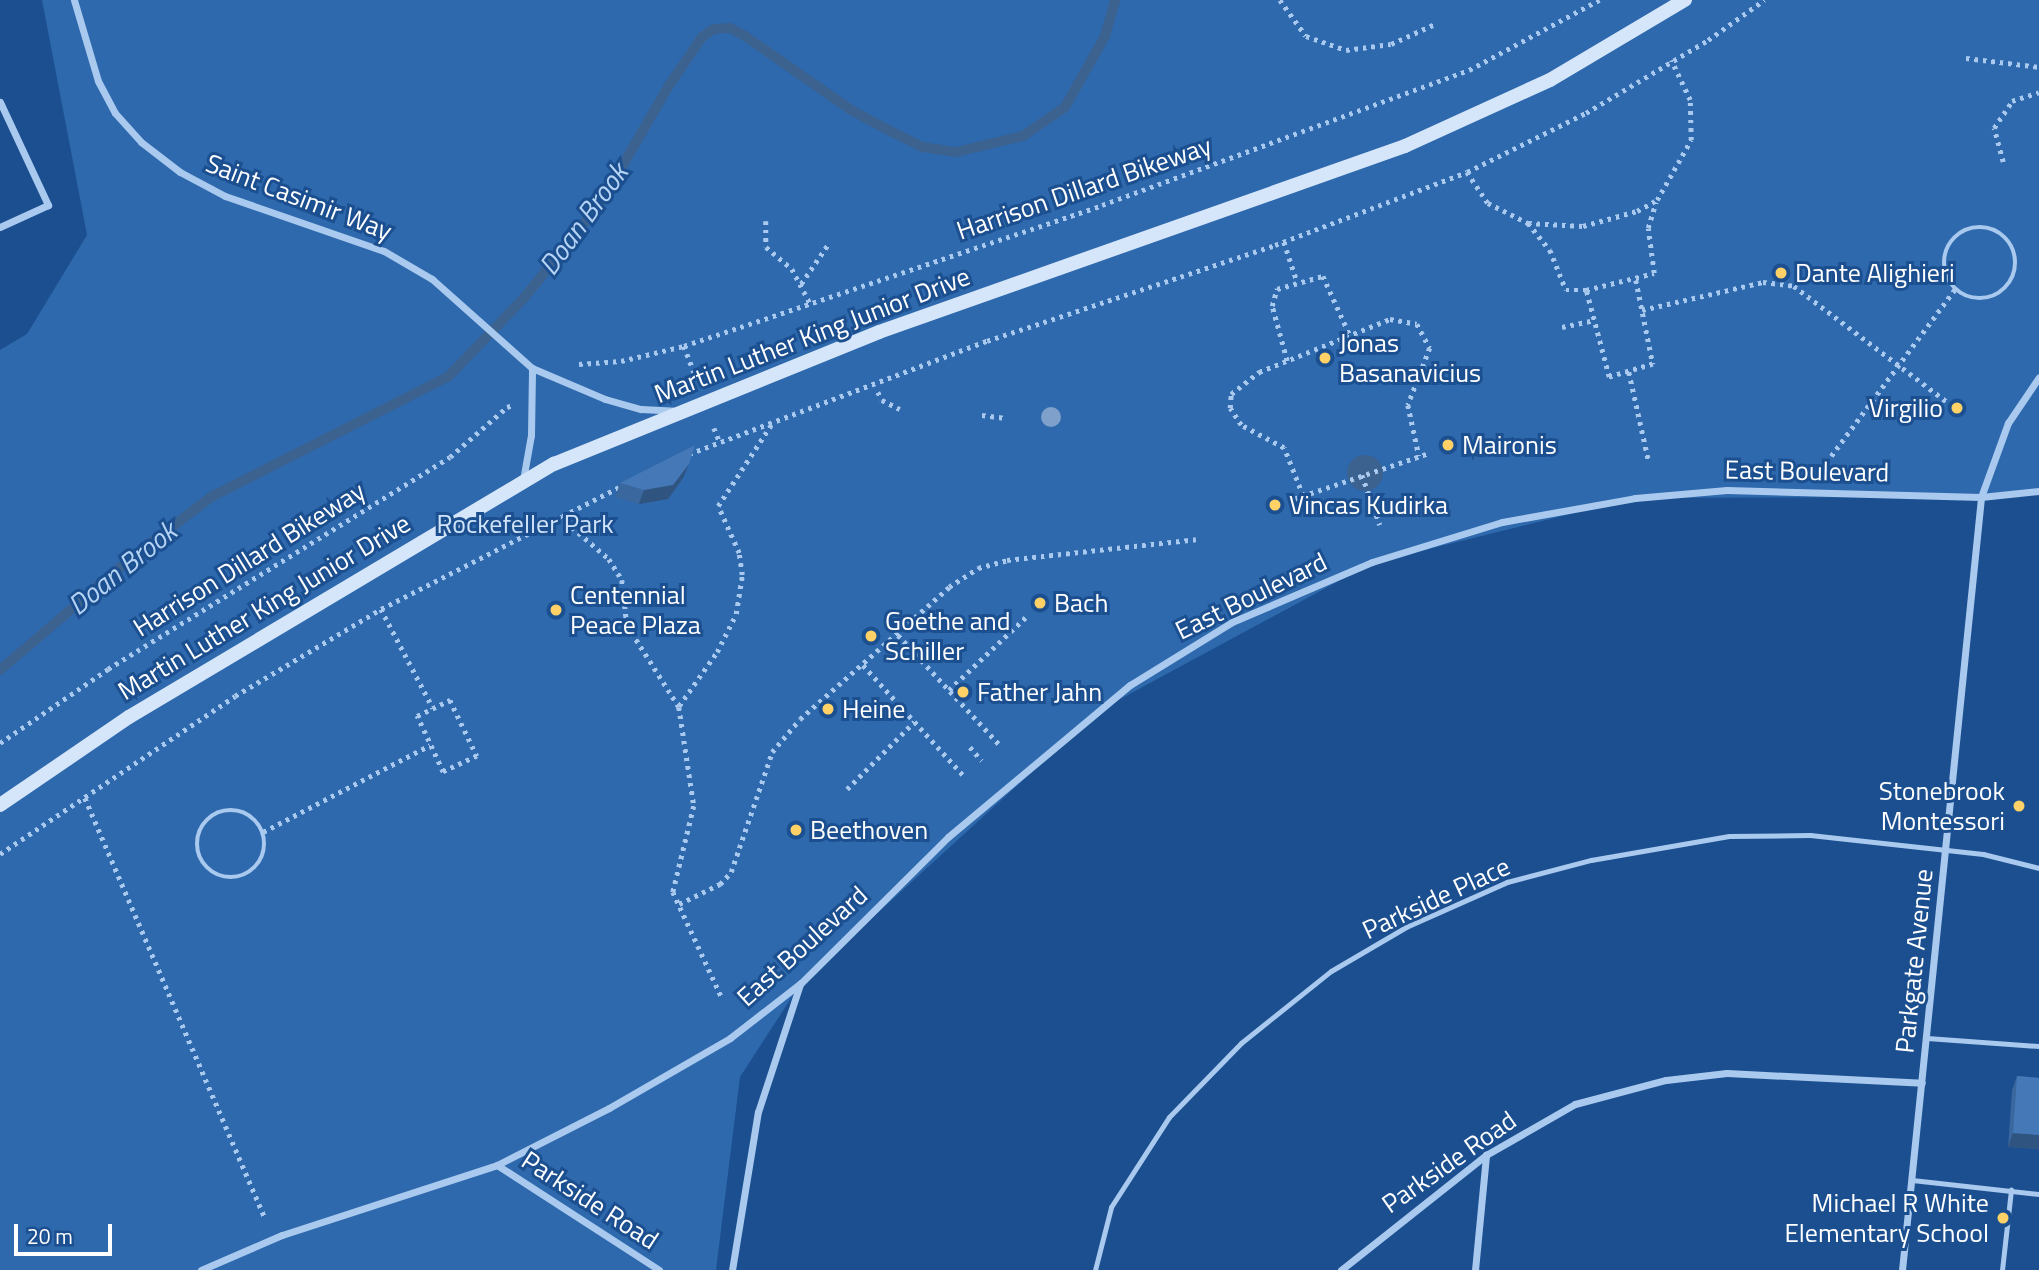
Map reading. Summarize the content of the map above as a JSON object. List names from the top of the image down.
{
  "streets": {
    "main road": ["Martin Luther King Junior Drive"],
    "street": [
      "Saint Casimir Way",
      "East Boulevard",
      "Parkgate Avenue",
      "Parkside Road"
    ],
    "lane": ["Parkside Place"],
    "path": ["Harrison Dillard Bikeway"]
  },
  "crossings": [
    ["Saint Casimir Way", "Martin Luther King Junior Drive"],
    ["East Boulevard", "Parkgate Avenue"],
    ["East Boulevard", "Parkside Road"],
    ["Parkside Place", "Parkgate Avenue"],
    ["Parkgate Avenue", "Parkside Road"]
  ],
  "water": ["Doan Brook"],
  "parks": ["Rockefeller Park"],
  "places": [
    "Dante Alighieri",
    "Jonas Basanavicius",
    "Virgilio",
    "Maironis",
    "Vincas Kudirka",
    "Bach",
    "Centennial Peace Plaza",
    "Goethe and Schiller",
    "Father Jahn",
    "Heine",
    "Stonebrook Montessori",
    "Beethoven",
    "Michael R White Elementary School"
  ],
  "scale_bar": "20 m"
}
